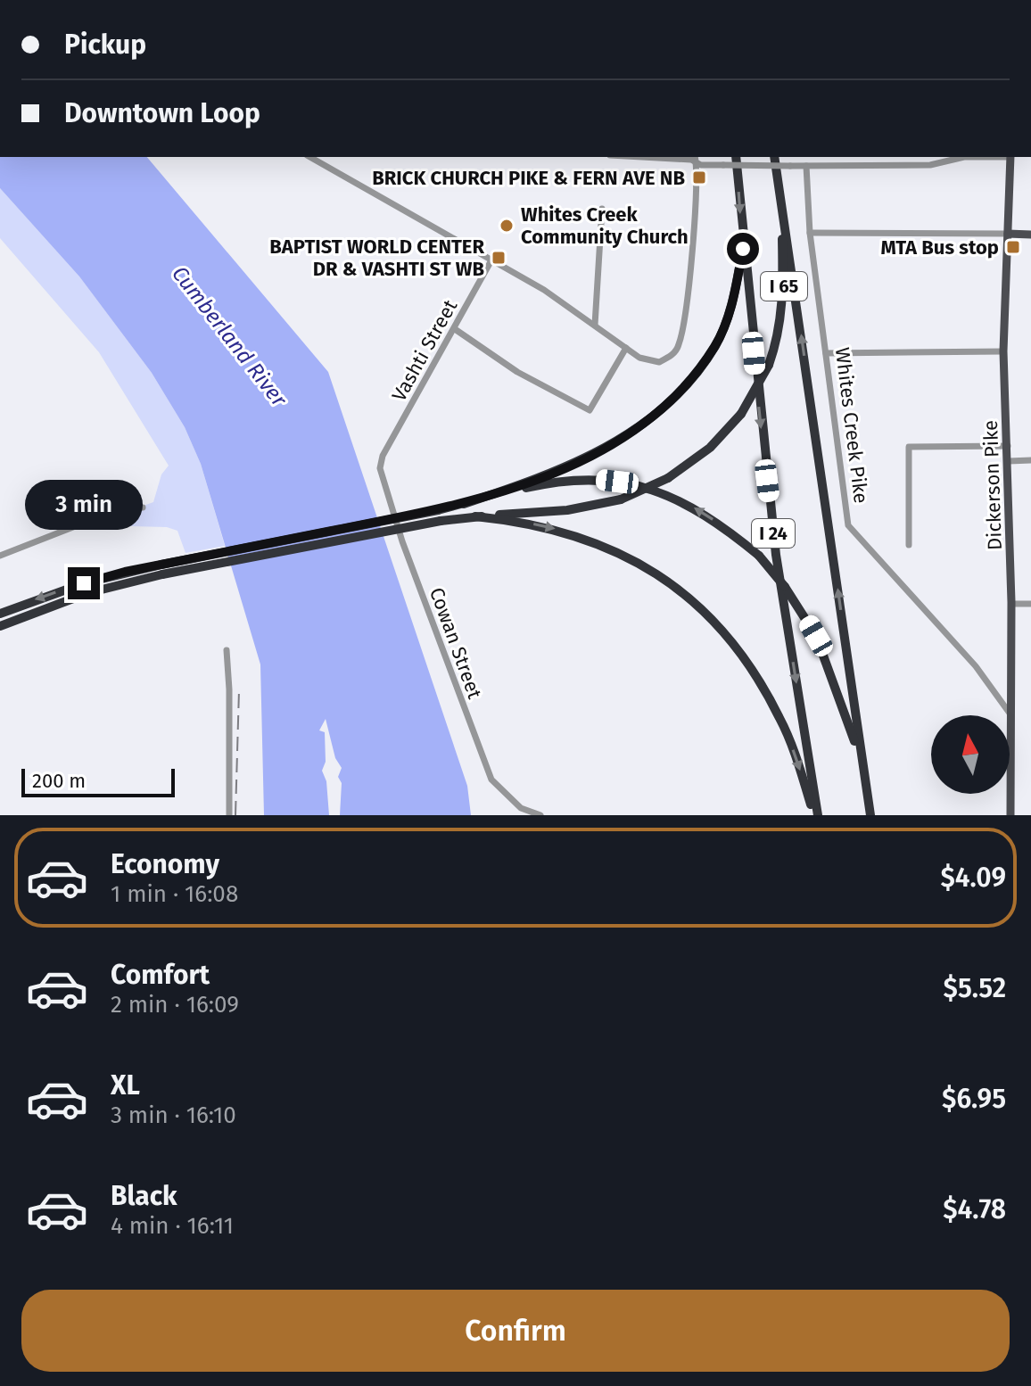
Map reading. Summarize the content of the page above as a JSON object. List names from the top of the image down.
{
  "streets": {
    "highway": ["I 65", "I 24"],
    "main road": ["Dickerson Pike"],
    "street": ["Vashti Street", "Whites Creek Pike", "Cowan Street"]
  },
  "crossings": [
    ["I 65", "I 24"],
    ["Vashti Street", "Cowan Street"],
    ["Whites Creek Pike", "Dickerson Pike"]
  ],
  "water": ["Cumberland River"],
  "places": {
    "transit": ["BRICK CHURCH PIKE & FERN AVE NB", "MTA Bus stop", "BAPTIST WORLD CENTER DR & VASHTI ST WB"],
    "other": ["Whites Creek Community Church"]
  },
  "scale_bar": "200 m",
  "north": "top",
  "page": {
    "banner": ["Pickup", "Downtown Loop"],
    "bubble": "3 min",
    "scale": "200 m",
    "list": [
      {
        "name": "Economy",
        "note": "1 min · 16:08",
        "value": "$4.09"
      },
      {
        "name": "Comfort",
        "note": "2 min · 16:09",
        "value": "$5.52"
      },
      {
        "name": "XL",
        "note": "3 min · 16:10",
        "value": "$6.95"
      },
      {
        "name": "Black",
        "note": "4 min · 16:11",
        "value": "$4.78"
      }
    ],
    "buttons": "Confirm"
  }
}
